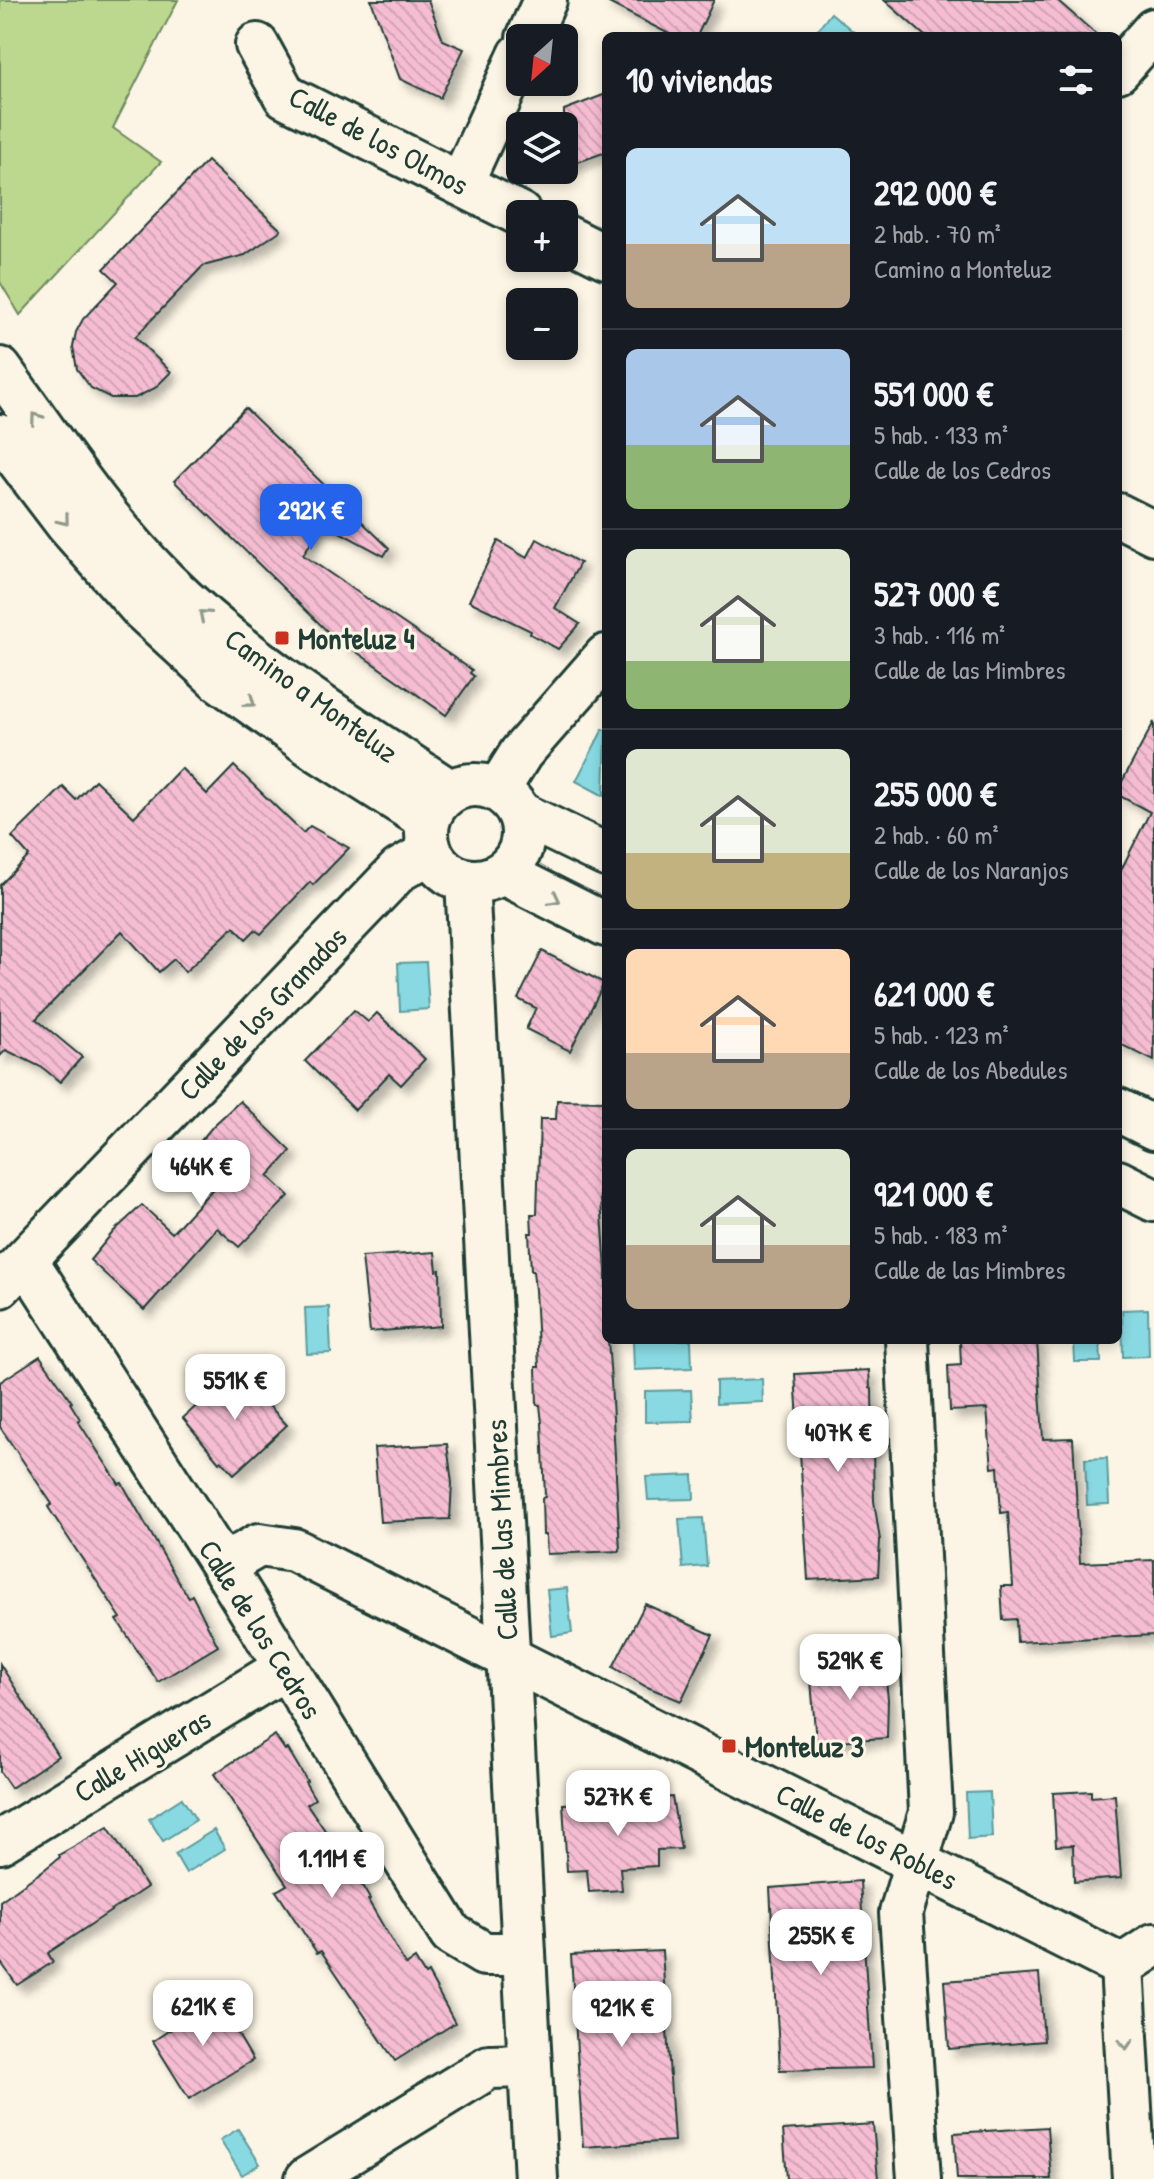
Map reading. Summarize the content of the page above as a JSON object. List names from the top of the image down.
{
  "streets": {
    "street": [
      "Calle de los Olmos",
      "Camino a Monteluz",
      "Calle de los Granados",
      "Calle de las Mimbres",
      "Calle de los Cedros",
      "Calle Higueras",
      "Calle de los Robles"
    ]
  },
  "crossings": [
    ["Camino a Monteluz", "Calle de los Granados"],
    ["Camino a Monteluz", "Calle de las Mimbres"],
    ["Calle de los Granados", "Calle de las Mimbres"],
    ["Calle de los Granados", "Calle de los Cedros"],
    ["Calle de las Mimbres", "Calle de los Cedros"],
    ["Calle de las Mimbres", "Calle de los Robles"],
    ["Calle de los Cedros", "Calle Higueras"],
    ["Calle de los Cedros", "Calle de los Robles"]
  ],
  "places": {
    "transit": ["Monteluz 4", "Monteluz 3"]
  },
  "north": "bottom left",
  "page": {
    "map_buttons": ["+", "−"],
    "heading": "10 viviendas",
    "list": [
      {
        "name": "292 000 €",
        "note": "2 hab. · 70 m² · Camino a Monteluz"
      },
      {
        "name": "551 000 €",
        "note": "5 hab. · 133 m² · Calle de los Cedros"
      },
      {
        "name": "527 000 €",
        "note": "3 hab. · 116 m² · Calle de las Mimbres"
      },
      {
        "name": "255 000 €",
        "note": "2 hab. · 60 m² · Calle de los Naranjos"
      },
      {
        "name": "621 000 €",
        "note": "5 hab. · 123 m² · Calle de los Abedules"
      },
      {
        "name": "921 000 €",
        "note": "5 hab. · 183 m² · Calle de las Mimbres"
      }
    ],
    "price": [
      "292K €",
      "464K €",
      "551K €",
      "407K €",
      "529K €",
      "527K €",
      "1.11M €",
      "255K €",
      "621K €",
      "921K €"
    ]
  }
}
